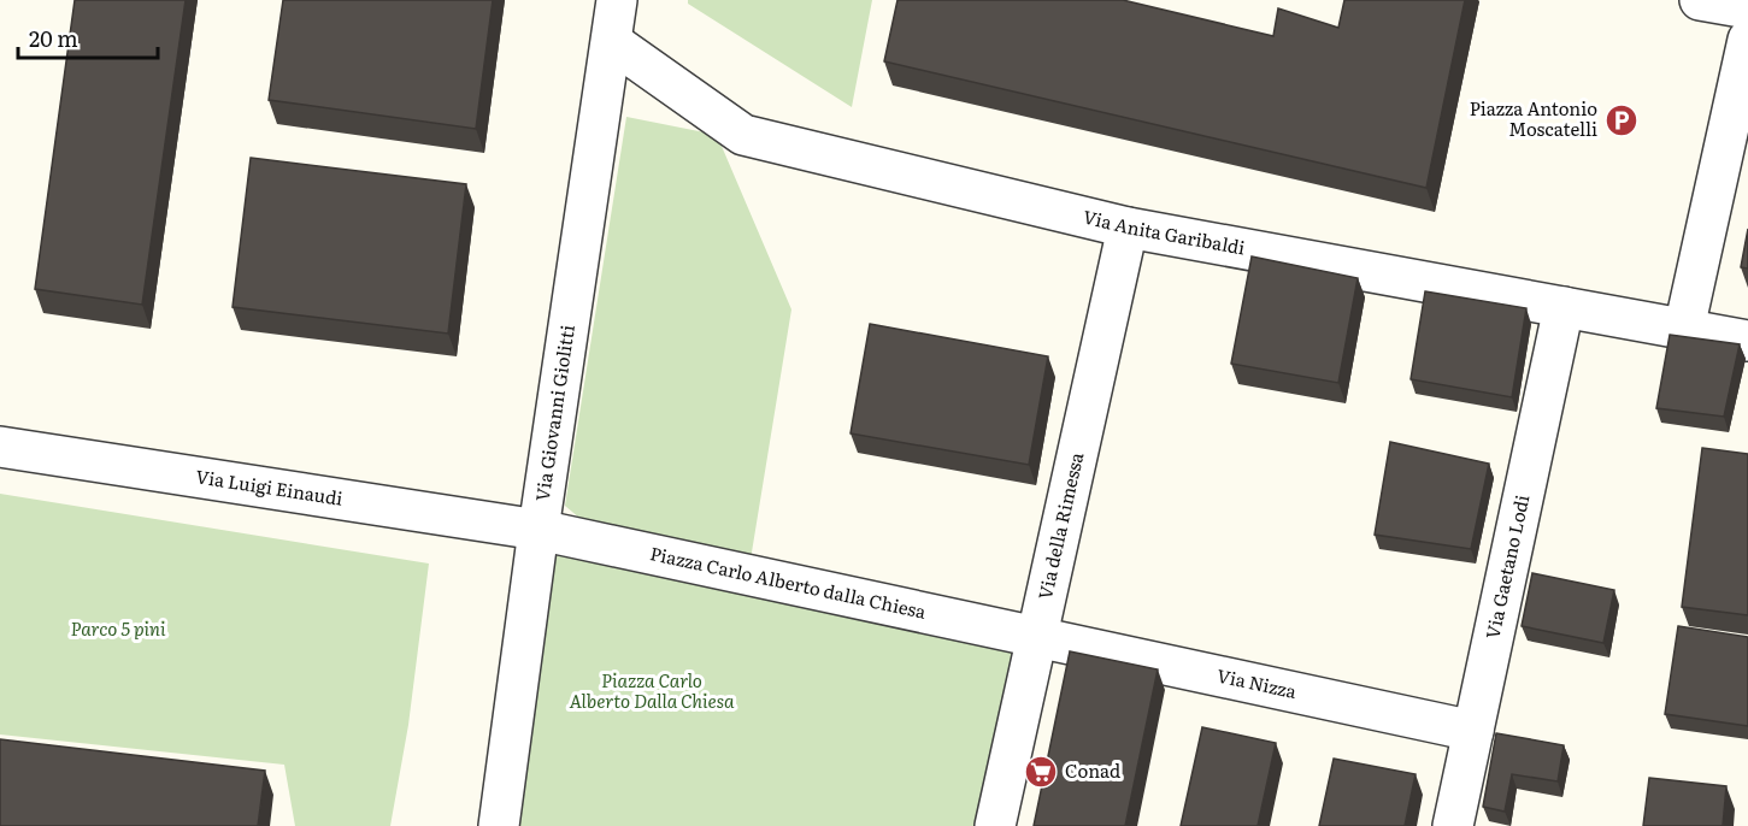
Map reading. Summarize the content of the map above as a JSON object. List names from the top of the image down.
{
  "streets": {
    "street": [
      "Via Anita Garibaldi",
      "Via Giovanni Giolitti",
      "Via Luigi Einaudi",
      "Via della Rimessa",
      "Via Gaetano Lodi",
      "Piazza Carlo Alberto dalla Chiesa",
      "Via Nizza"
    ]
  },
  "crossings": [
    ["Via Anita Garibaldi", "Via Giovanni Giolitti"],
    ["Via Anita Garibaldi", "Via della Rimessa"],
    ["Via Anita Garibaldi", "Via Gaetano Lodi"],
    ["Via Giovanni Giolitti", "Via Luigi Einaudi"],
    ["Via Giovanni Giolitti", "Piazza Carlo Alberto dalla Chiesa"],
    ["Via Luigi Einaudi", "Piazza Carlo Alberto dalla Chiesa"],
    ["Via della Rimessa", "Piazza Carlo Alberto dalla Chiesa"],
    ["Via della Rimessa", "Via Nizza"],
    ["Via Gaetano Lodi", "Via Nizza"],
    ["Piazza Carlo Alberto dalla Chiesa", "Via Nizza"]
  ],
  "parks": ["Parco 5 pini", "Piazza Carlo Alberto Dalla Chiesa"],
  "places": {
    "parking": ["Piazza Antonio Moscatelli"],
    "supermarket": ["Conad"]
  },
  "scale_bar": "20 m"
}
